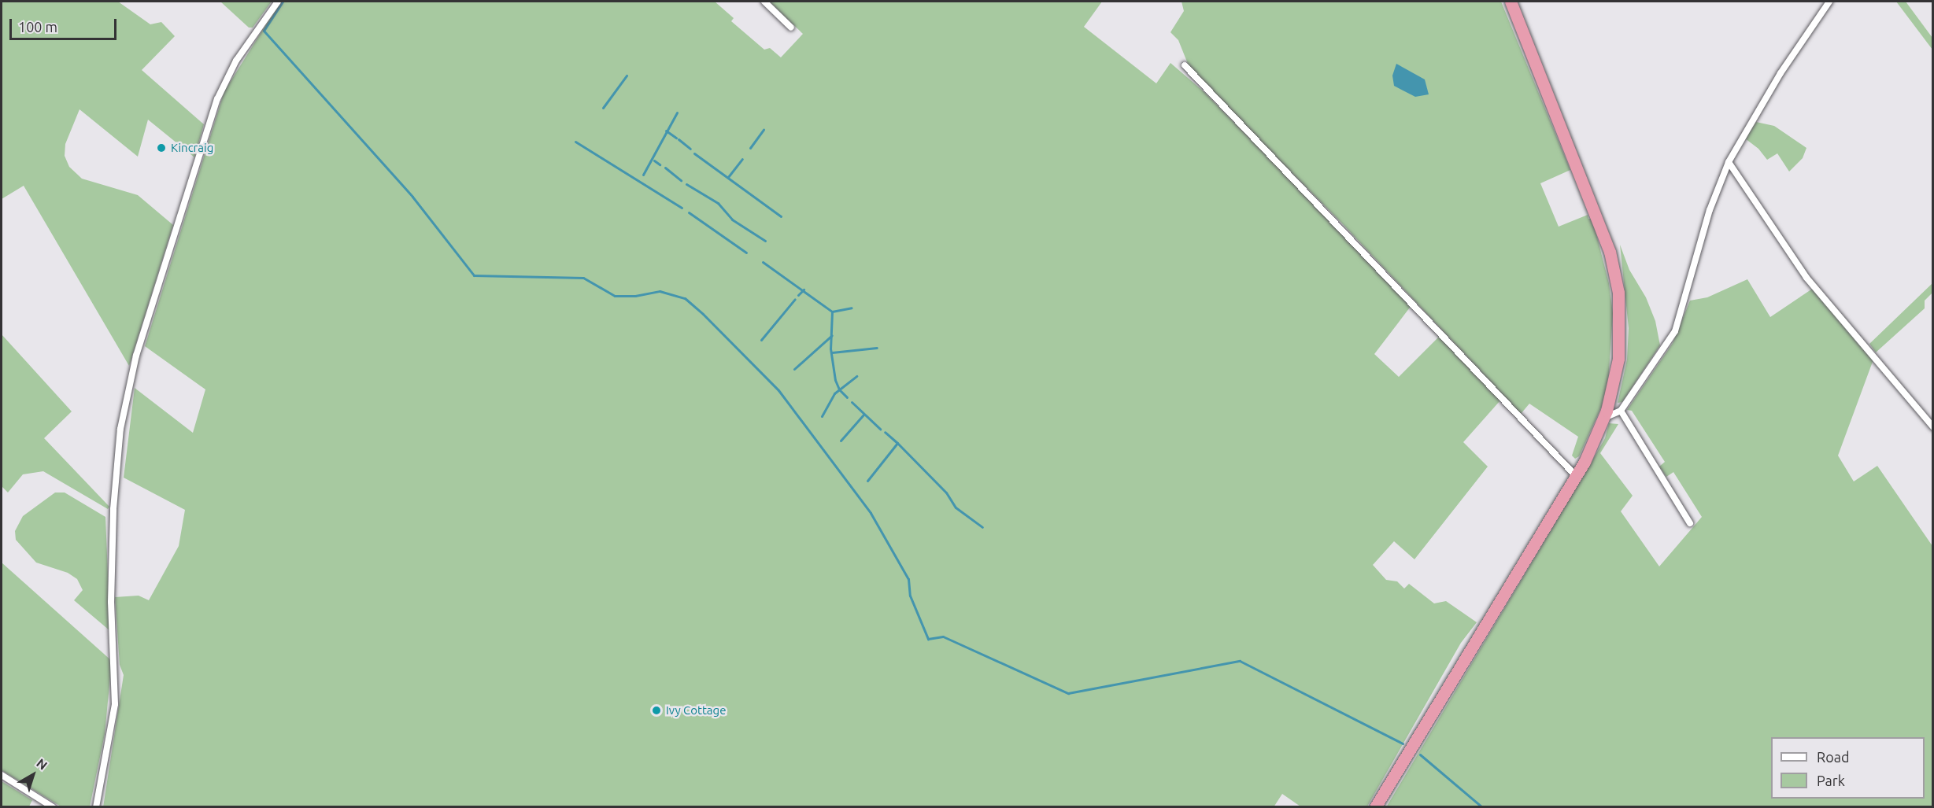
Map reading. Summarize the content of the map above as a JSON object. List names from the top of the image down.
{
  "places": ["Kincraig", "Ivy Cottage"],
  "legend": ["Road", "Park"],
  "scale_bar": "100 m",
  "north": "top right"
}
